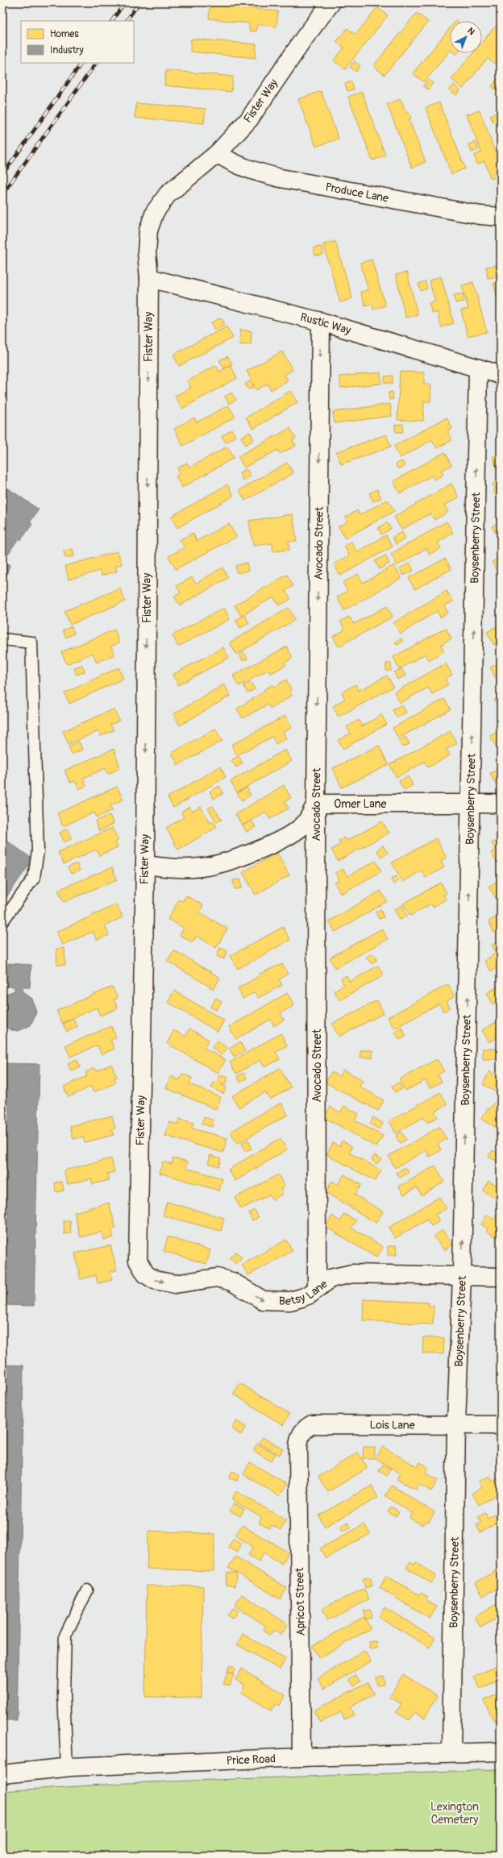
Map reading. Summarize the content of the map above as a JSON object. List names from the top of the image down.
{
  "streets": {
    "street": [
      "Fister Way",
      "Produce Lane",
      "Rustic Way",
      "Boysenberry Street",
      "Avocado Street",
      "Omer Lane",
      "Betsy Lane",
      "Lois Lane",
      "Apricot Street",
      "Price Road"
    ]
  },
  "crossings": [
    ["Fister Way", "Produce Lane"],
    ["Fister Way", "Rustic Way"],
    ["Fister Way", "Betsy Lane"],
    ["Rustic Way", "Boysenberry Street"],
    ["Rustic Way", "Avocado Street"],
    ["Boysenberry Street", "Omer Lane"],
    ["Boysenberry Street", "Betsy Lane"],
    ["Boysenberry Street", "Lois Lane"],
    ["Boysenberry Street", "Price Road"],
    ["Avocado Street", "Omer Lane"],
    ["Avocado Street", "Betsy Lane"],
    ["Lois Lane", "Apricot Street"],
    ["Apricot Street", "Price Road"]
  ],
  "one_way": [
    "Fister Way",
    "Boysenberry Street",
    "Avocado Street",
    "Betsy Lane"
  ],
  "parks": ["Lexington Cemetery"],
  "legend": ["Homes", "Industry"],
  "north": "top right"
}
